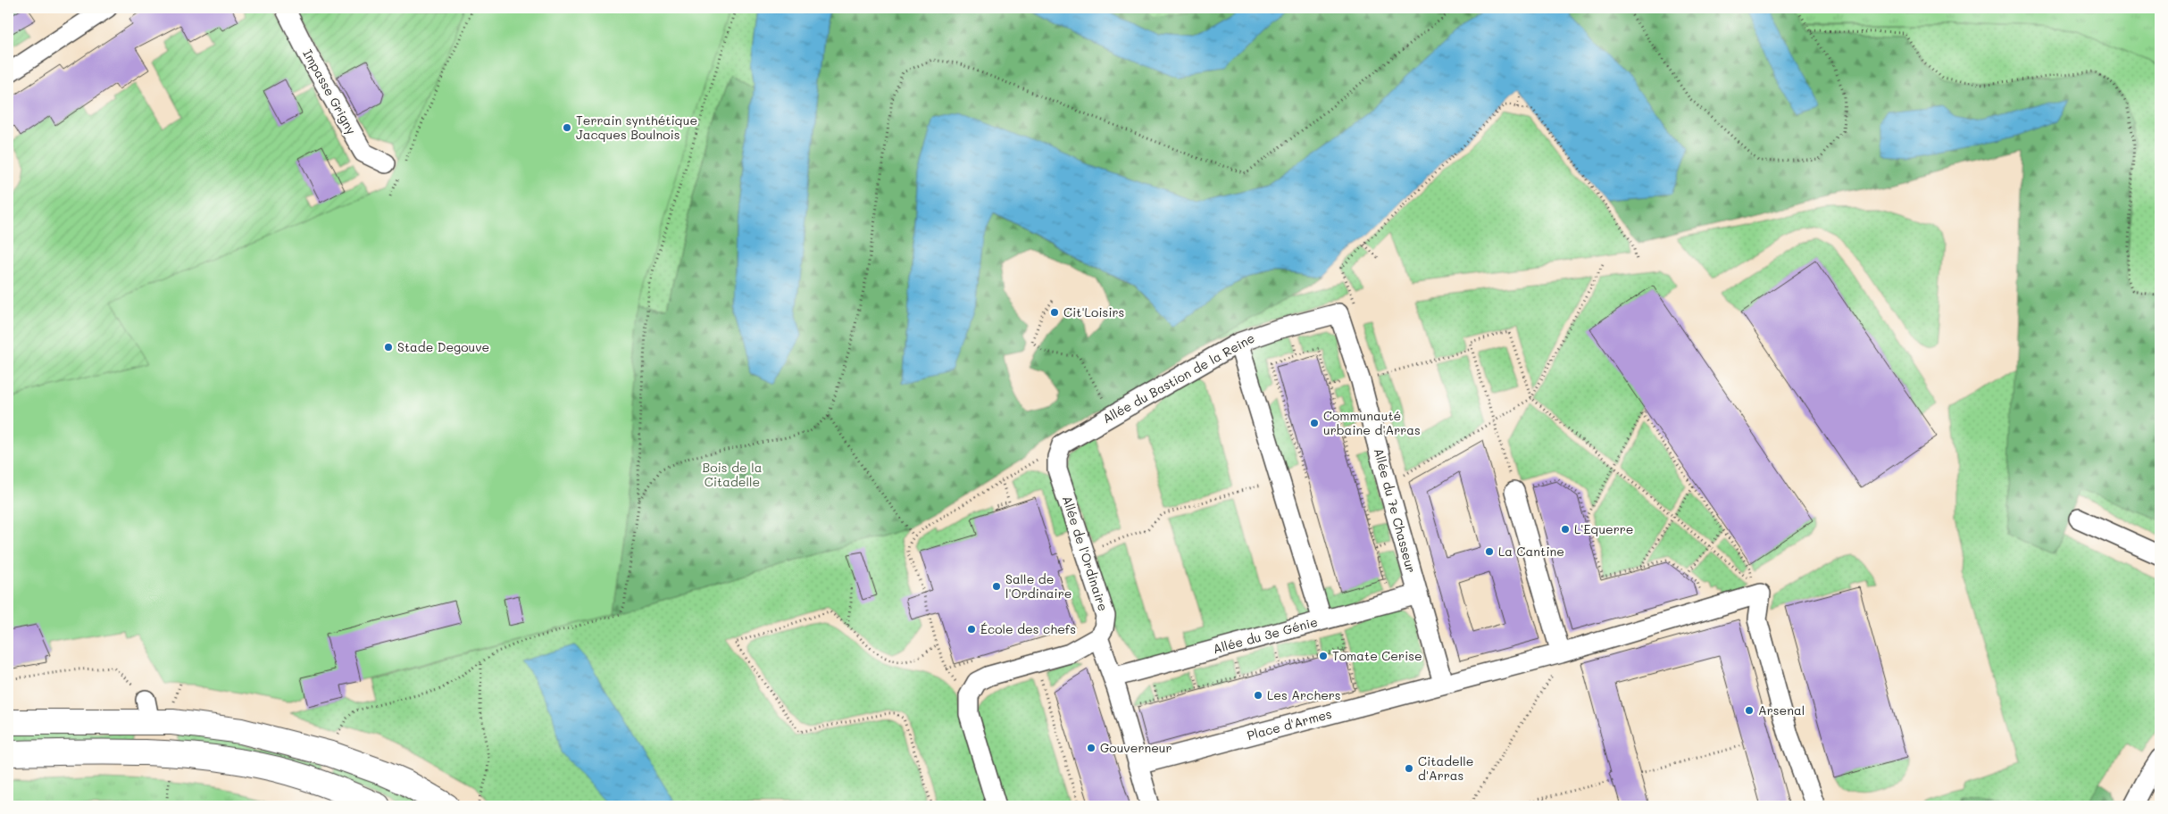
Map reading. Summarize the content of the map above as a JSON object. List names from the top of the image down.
{
  "streets": {
    "street": [
      "Impasse Grigny",
      "Allée du Bastion de la Reine",
      "Allée du 7e Chasseur",
      "Allée de l'Ordinaire",
      "Allée du 3e Génie",
      "Place d'Armes"
    ]
  },
  "crossings": [
    ["Allée du Bastion de la Reine", "Allée du 7e Chasseur"],
    ["Allée du Bastion de la Reine", "Allée de l'Ordinaire"],
    ["Allée du 7e Chasseur", "Allée du 3e Génie"],
    ["Allée du 7e Chasseur", "Place d'Armes"]
  ],
  "parks": ["Bois de la Citadelle"],
  "places": [
    "Terrain synthétique Jacques Boulnois",
    "Cit'Loisirs",
    "Stade Degouve",
    "Communauté urbaine d'Arras",
    "L'Equerre",
    "La Cantine",
    "Salle de l'Ordinaire",
    "École des chefs",
    "Tomate Cerise",
    "Les Archers",
    "Arsenal",
    "Gouverneur",
    "Citadelle d'Arras"
  ]
}
